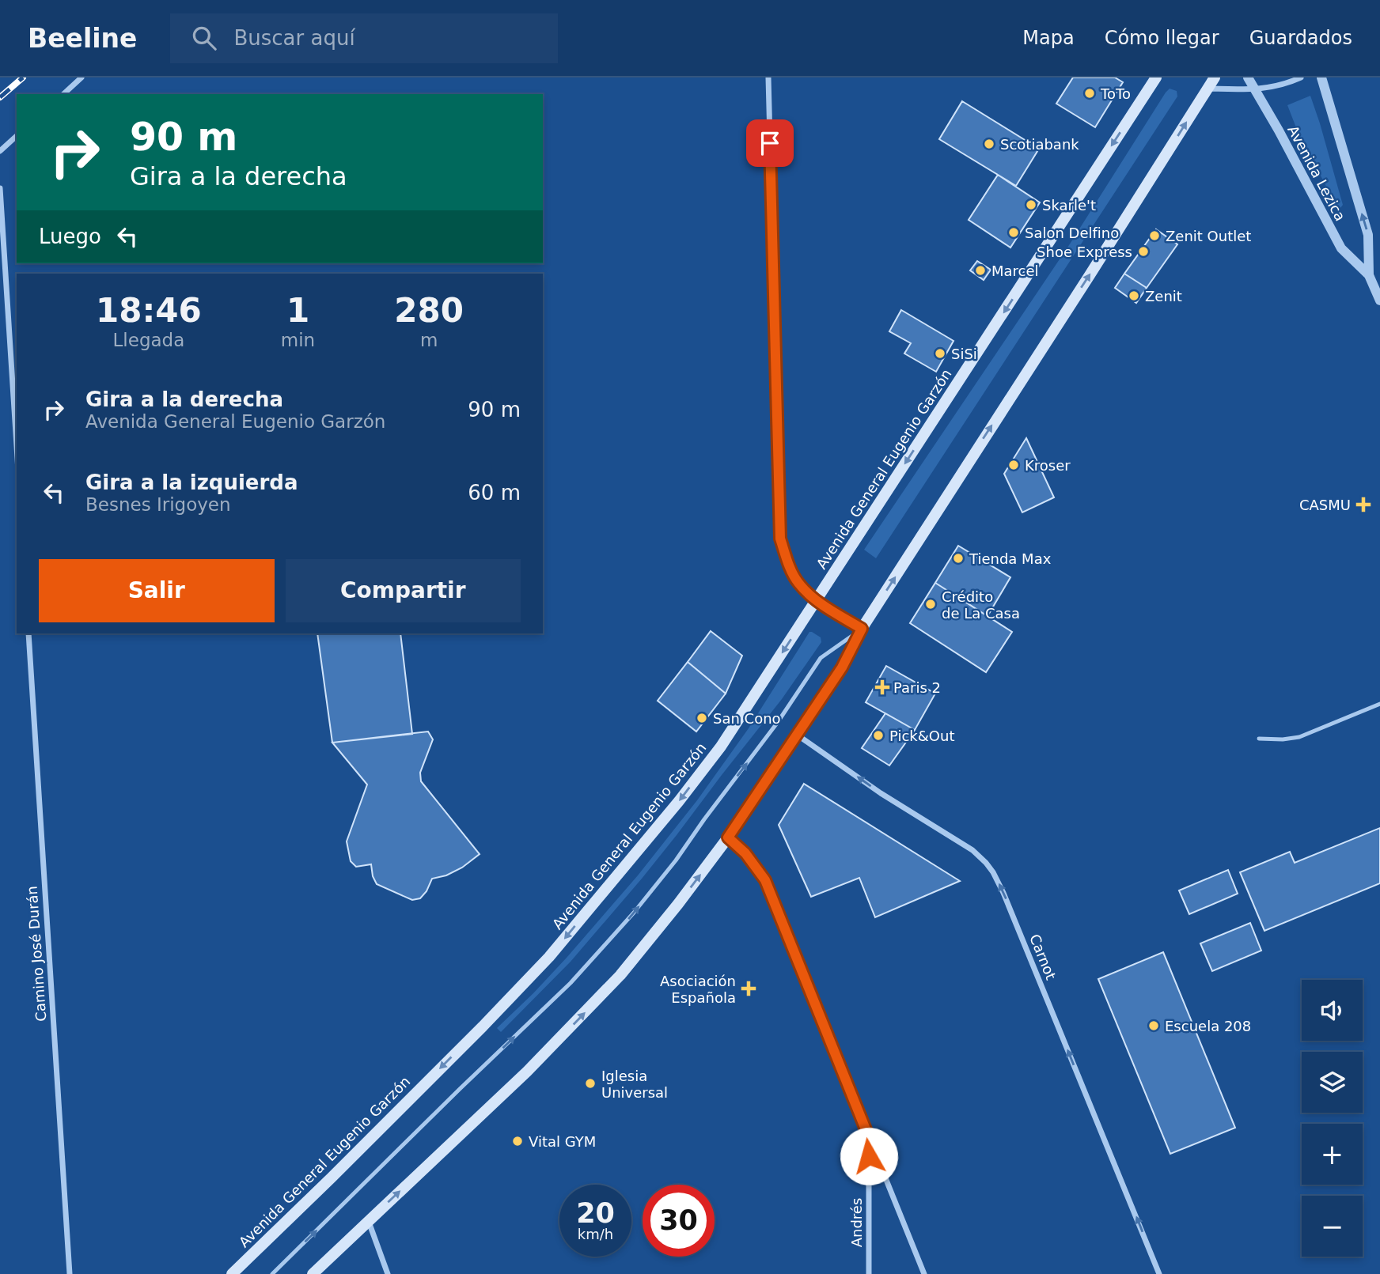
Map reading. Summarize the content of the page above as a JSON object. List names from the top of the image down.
{
  "streets": {
    "main road": ["Avenida General Eugenio Garzón"],
    "street": [
      "Avenida Lezica",
      "Camino José Durán",
      "Carnot",
      "Andrés"
    ]
  },
  "one_way": ["Carnot"],
  "places": {
    "other": [
      "ToTo",
      "Scotiabank",
      "Skarle't",
      "Salon Delfino",
      "Zenit Outlet",
      "Shoe Express",
      "Marcel",
      "Zenit",
      "SiSi",
      "Kroser",
      "Tienda Max",
      "Crédito de La Casa",
      "San Cono",
      "Pick&Out",
      "Escuela 208",
      "Iglesia Universal",
      "Vital GYM"
    ],
    "health": ["CASMU", "Paris 2", "Asociación Española"]
  },
  "page": {
    "header": "Beeline",
    "search": "Buscar aquí",
    "nav": ["Mapa", "Cómo llegar", "Guardados"],
    "turn": ["90 m", "Gira a la derecha"],
    "then": "Luego",
    "eta": [
      "18:46",
      "Llegada",
      "1",
      "min",
      "280",
      "m"
    ],
    "list": [
      {
        "name": "Gira a la derecha",
        "note": "Avenida General Eugenio Garzón",
        "value": "90 m"
      },
      {
        "name": "Gira a la izquierda",
        "note": "Besnes Irigoyen",
        "value": "60 m"
      }
    ],
    "buttons": ["Salir", "Compartir"],
    "map_buttons": ["+", "−"],
    "speed": "20 km/h",
    "limit": "30"
  }
}
